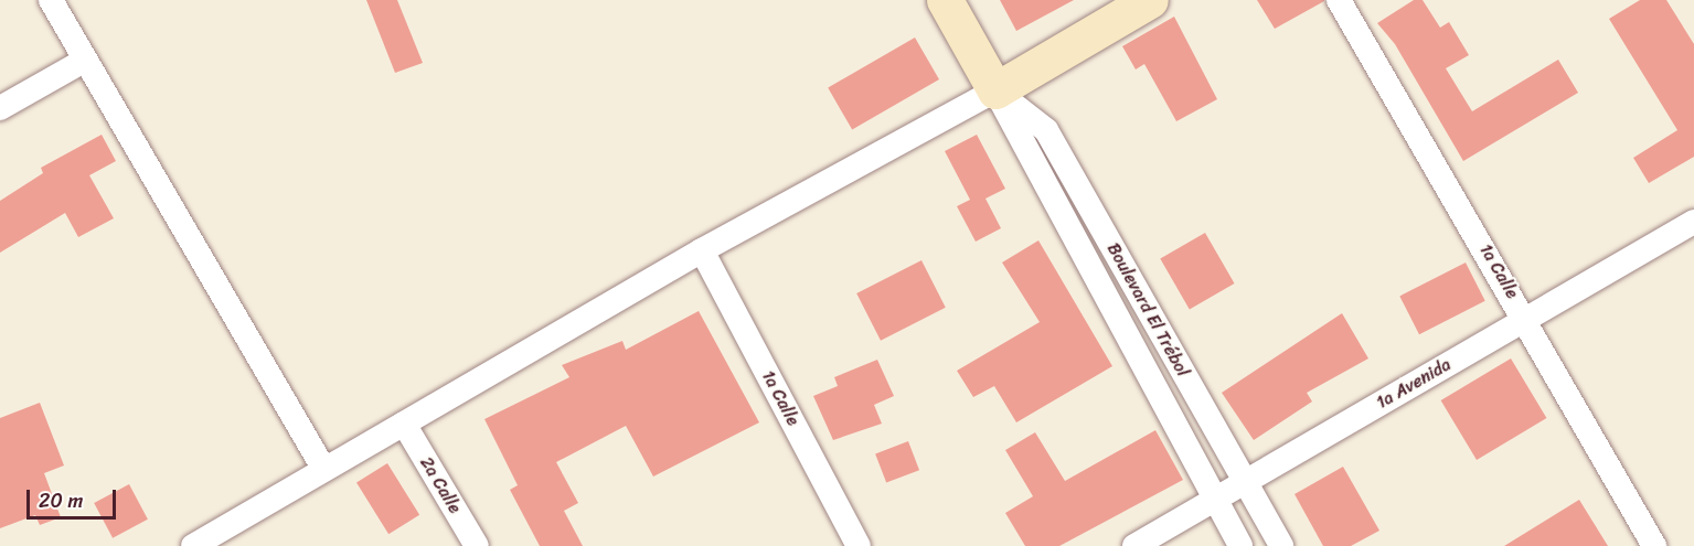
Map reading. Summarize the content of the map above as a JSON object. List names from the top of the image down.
{
  "streets": {
    "main road": ["Boulevard El Trébol"],
    "street": ["1a Calle", "1a Avenida", "2a Calle"]
  },
  "crossings": [
    ["1a Calle", "1a Avenida"],
    ["Boulevard El Trébol", "1a Avenida"]
  ],
  "scale_bar": "20 m"
}
